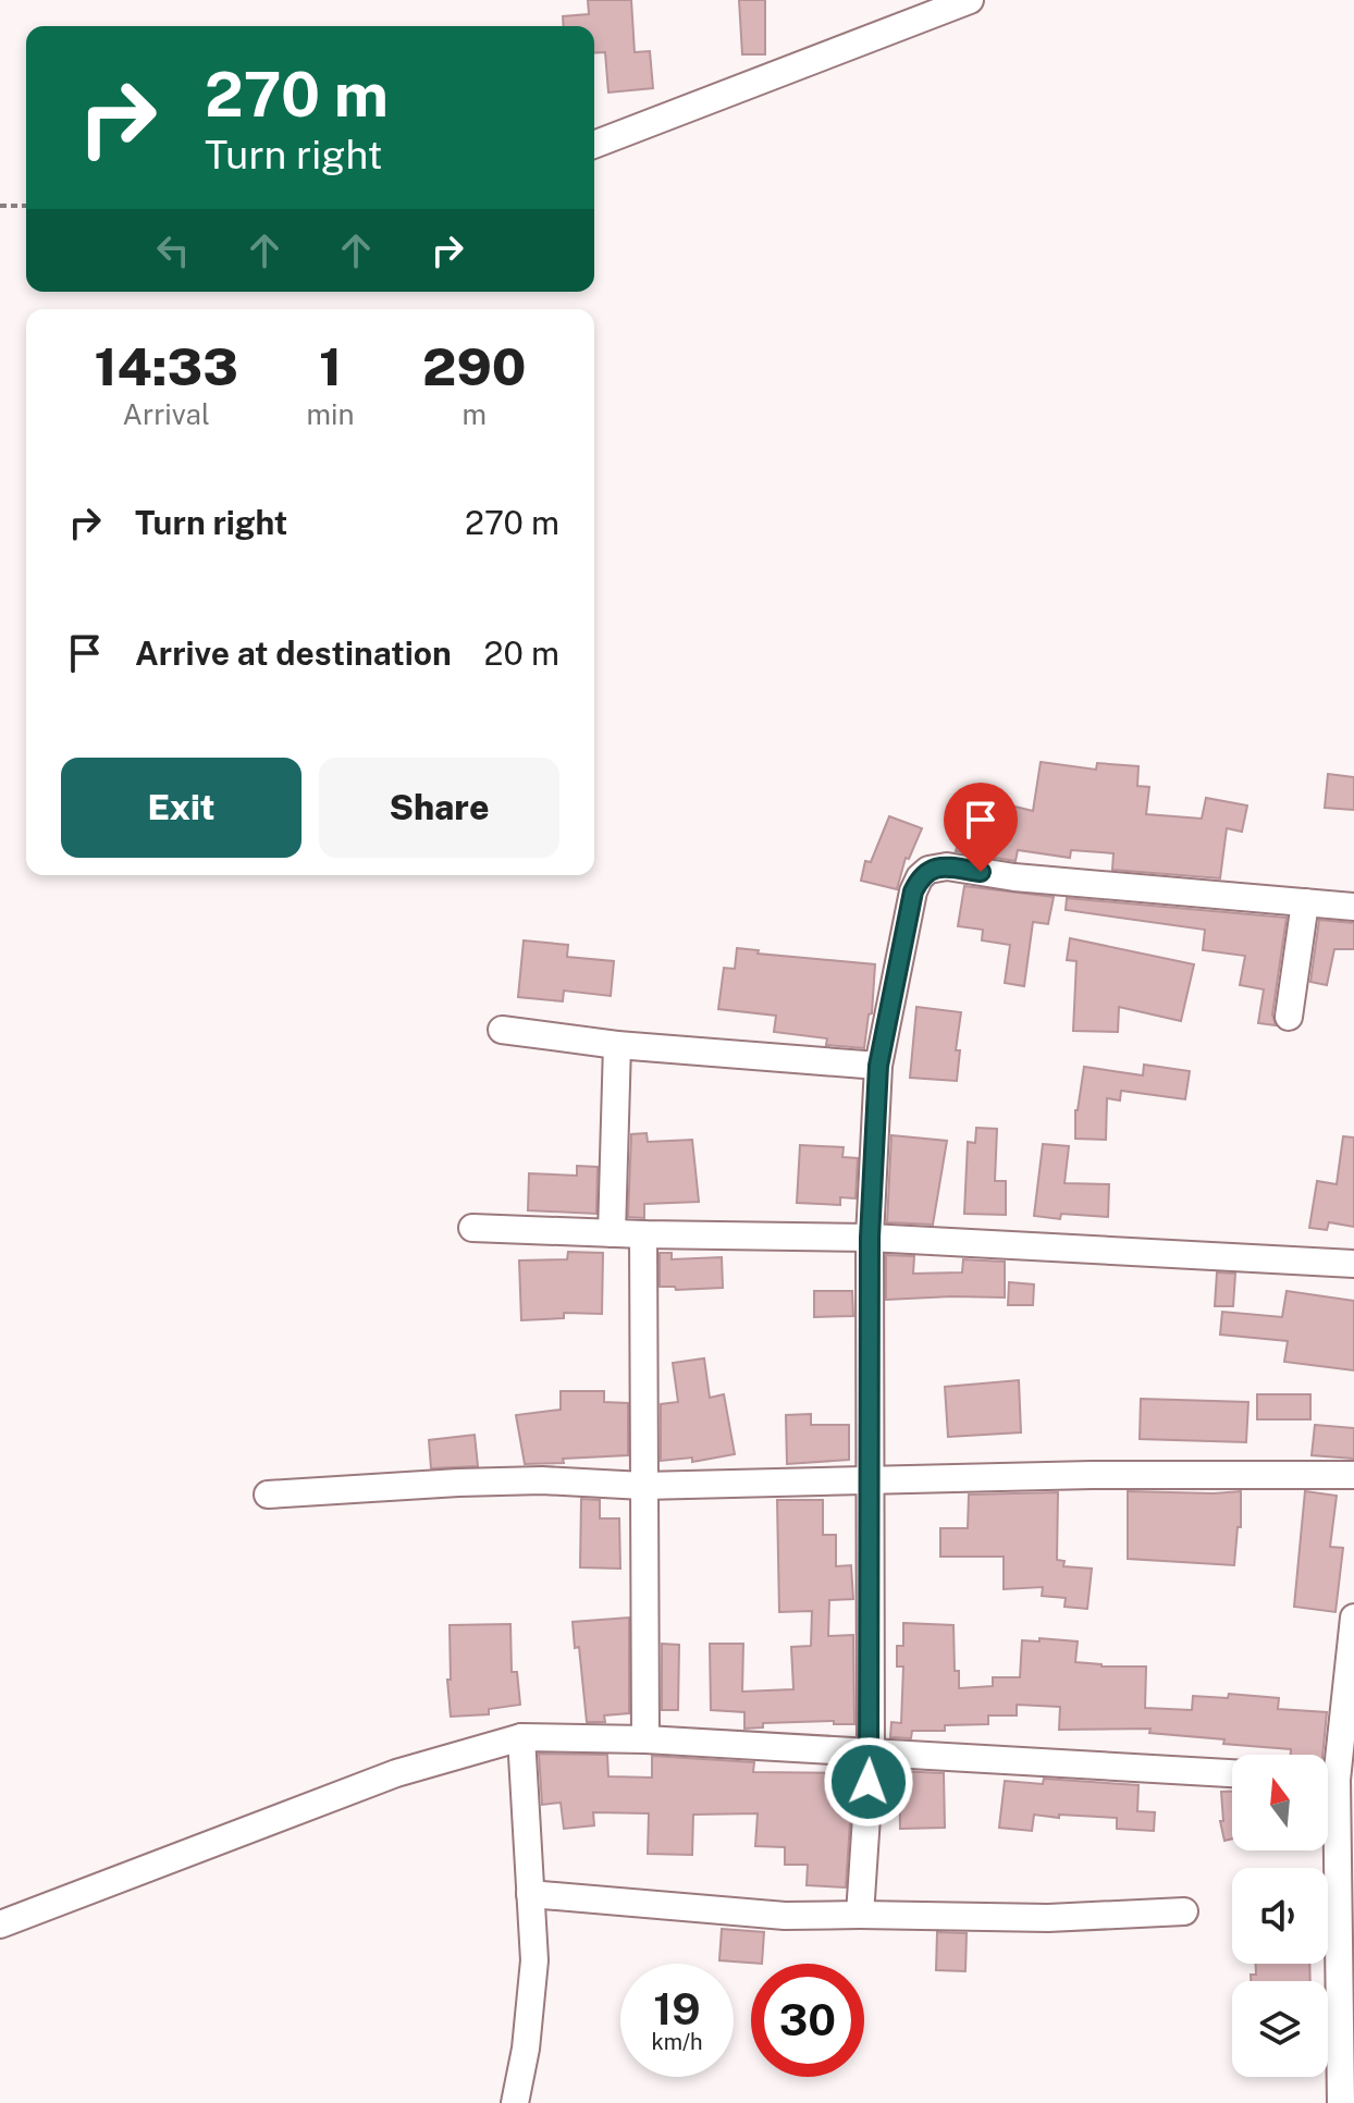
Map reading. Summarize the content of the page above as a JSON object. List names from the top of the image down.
{
  "north": "top",
  "page": {
    "turn": ["270 m", "Turn right"],
    "eta": [
      "14:33",
      "Arrival",
      "1",
      "min",
      "290",
      "m"
    ],
    "list": [
      {
        "name": "Turn right",
        "value": "270 m"
      },
      {
        "name": "Arrive at destination",
        "value": "20 m"
      }
    ],
    "buttons": ["Exit", "Share"],
    "speed": "19 km/h",
    "limit": "30"
  }
}
